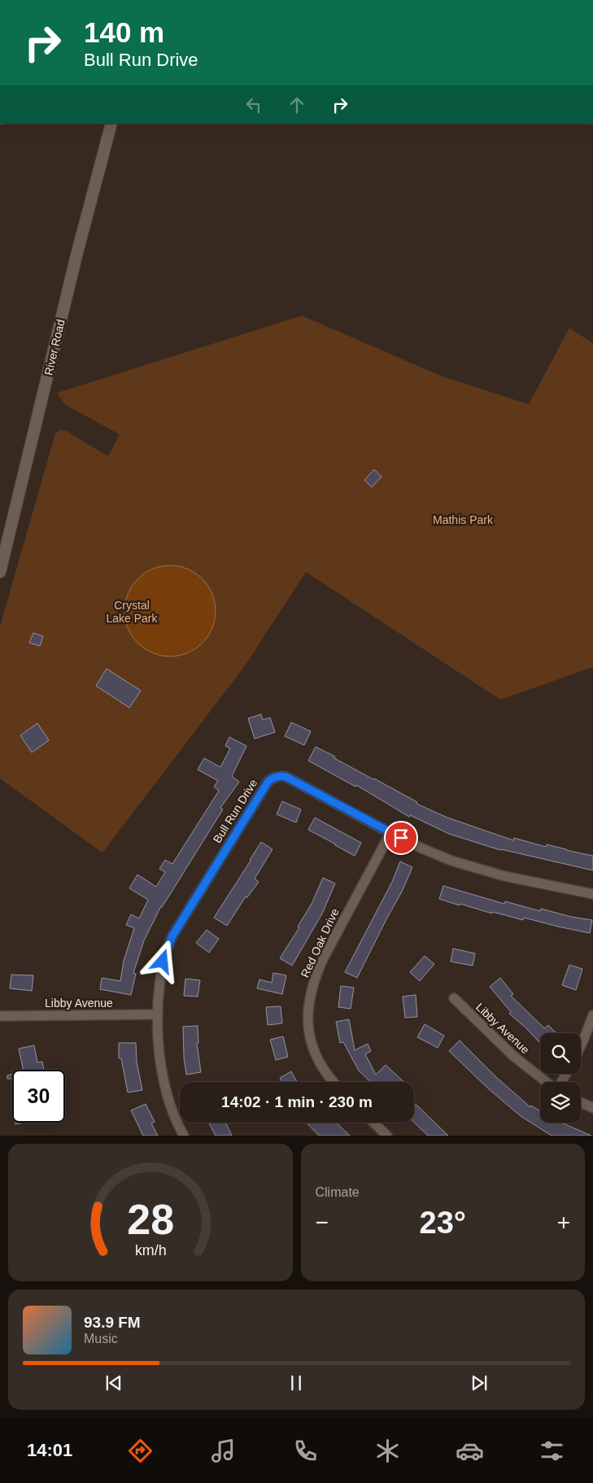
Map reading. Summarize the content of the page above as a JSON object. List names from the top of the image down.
{
  "streets": {
    "street": [
      "River Road",
      "Bull Run Drive",
      "Red Oak Drive",
      "Libby Avenue"
    ]
  },
  "crossings": [
    ["Bull Run Drive", "Red Oak Drive"],
    ["Bull Run Drive", "Libby Avenue"]
  ],
  "parks": ["Mathis Park", "Crystal Lake Park"],
  "page": {
    "turn": ["140 m", "Bull Run Drive"],
    "limit": "30",
    "trip": "14:02 · 1 min · 230 m",
    "tile": "Climate",
    "heat": ["−", "23°", "+"],
    "song": ["93.9 FM", "Music"],
    "tabs": "14:01",
    "gauge": ["28", "km/h"]
  }
}
